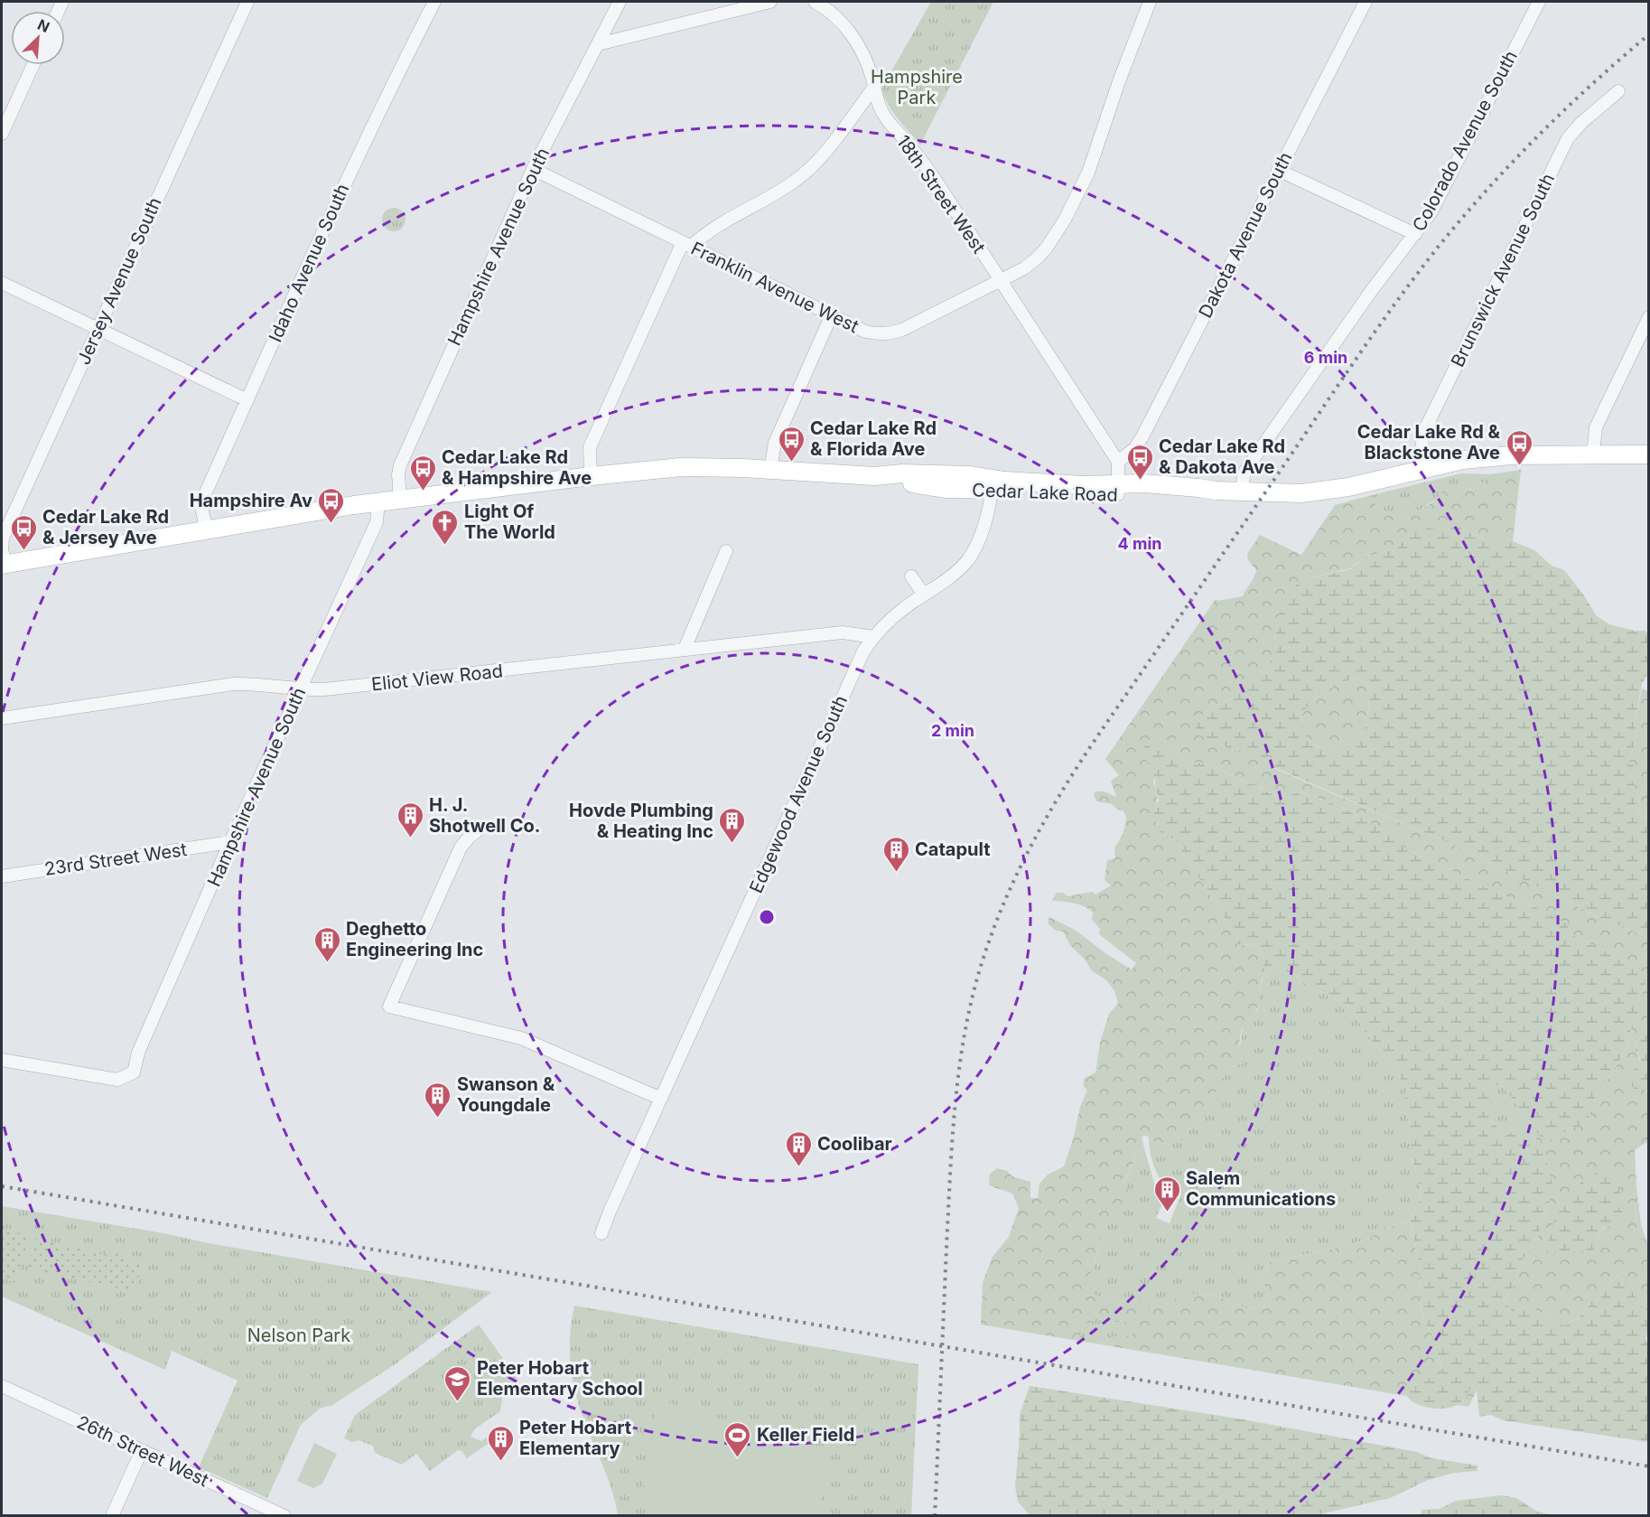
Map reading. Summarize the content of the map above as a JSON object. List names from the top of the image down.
{
  "streets": {
    "street": [
      "Colorado Avenue South",
      "18th Street West",
      "Dakota Avenue South",
      "Hampshire Avenue South",
      "Idaho Avenue South",
      "Brunswick Avenue South",
      "Jersey Avenue South",
      "Franklin Avenue West",
      "Cedar Lake Road",
      "Eliot View Road",
      "Edgewood Avenue South",
      "23rd Street West",
      "26th Street West"
    ]
  },
  "crossings": [
    ["Colorado Avenue South", "Cedar Lake Road"],
    ["18th Street West", "Franklin Avenue West"],
    ["Hampshire Avenue South", "Franklin Avenue West"],
    ["Hampshire Avenue South", "Cedar Lake Road"],
    ["Hampshire Avenue South", "Eliot View Road"],
    ["Hampshire Avenue South", "23rd Street West"],
    ["Idaho Avenue South", "Cedar Lake Road"],
    ["Brunswick Avenue South", "Cedar Lake Road"],
    ["Jersey Avenue South", "Cedar Lake Road"],
    ["Cedar Lake Road", "Edgewood Avenue South"],
    ["Eliot View Road", "Edgewood Avenue South"]
  ],
  "parks": ["Hampshire Park", "Nelson Park"],
  "places": {
    "bus stop": [
      "Cedar Lake Rd & Florida Ave",
      "Cedar Lake Rd & Blackstone Ave",
      "Cedar Lake Rd & Dakota Ave",
      "Cedar Lake Rd & Hampshire Ave",
      "Hampshire Av",
      "Cedar Lake Rd & Jersey Ave"
    ],
    "church": ["Light Of The World"],
    "building": [
      "H. J. Shotwell Co.",
      "Hovde Plumbing & Heating Inc",
      "Catapult",
      "Deghetto Engineering Inc",
      "Swanson & Youngdale",
      "Coolibar",
      "Salem Communications",
      "Peter Hobart Elementary"
    ],
    "school or university": ["Peter Hobart Elementary School"],
    "sports": ["Keller Field"]
  },
  "north": "top right",
  "rings": ["6 min", "4 min", "2 min"]
}
